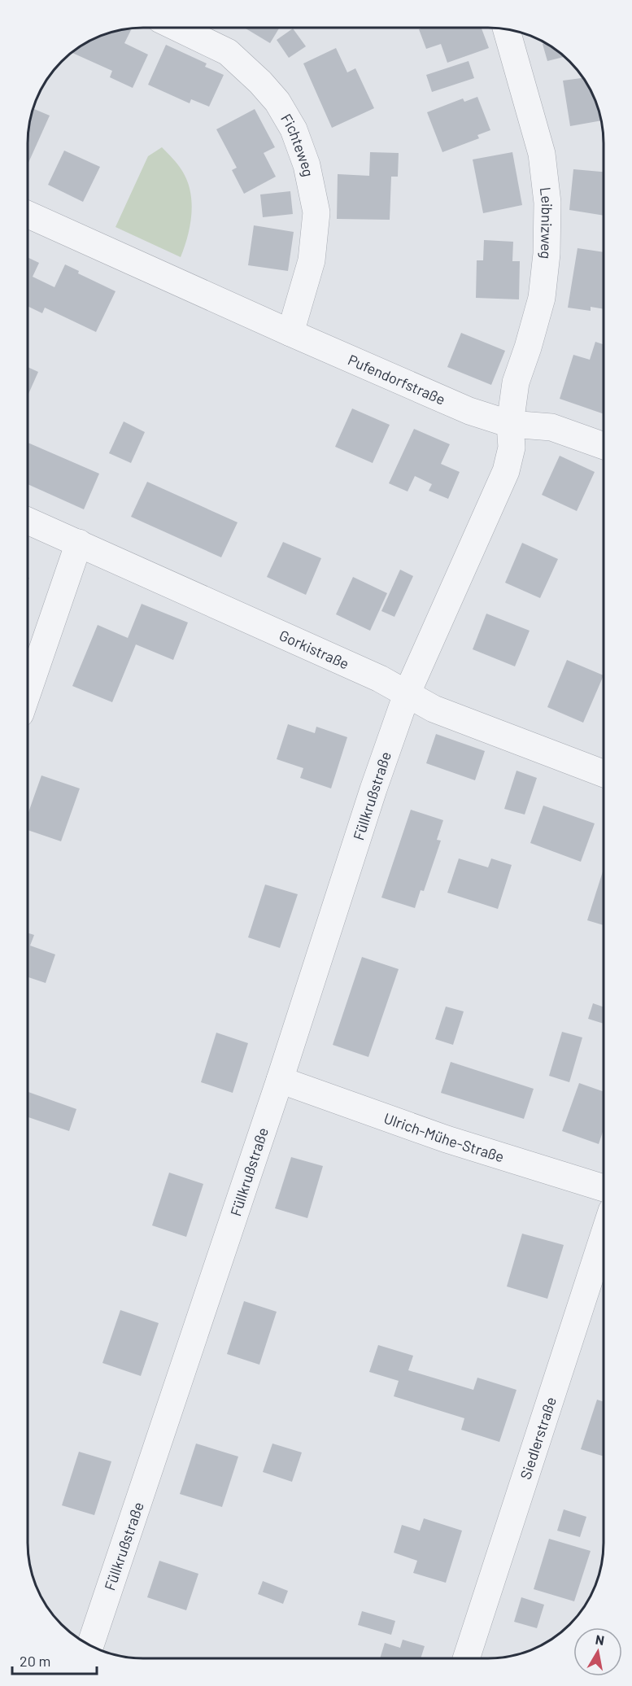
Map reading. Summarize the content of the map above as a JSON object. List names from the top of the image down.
{
  "streets": {
    "street": [
      "Fichteweg",
      "Leibnizweg",
      "Pufendorfstraße",
      "Gorkistraße",
      "Füllkrußstraße",
      "Ulrich-Mühe-Straße",
      "Siedlerstraße"
    ]
  },
  "crossings": [
    ["Fichteweg", "Pufendorfstraße"],
    ["Leibnizweg", "Pufendorfstraße"],
    ["Gorkistraße", "Füllkrußstraße"],
    ["Füllkrußstraße", "Ulrich-Mühe-Straße"]
  ],
  "scale_bar": "20 m",
  "north": "top"
}
